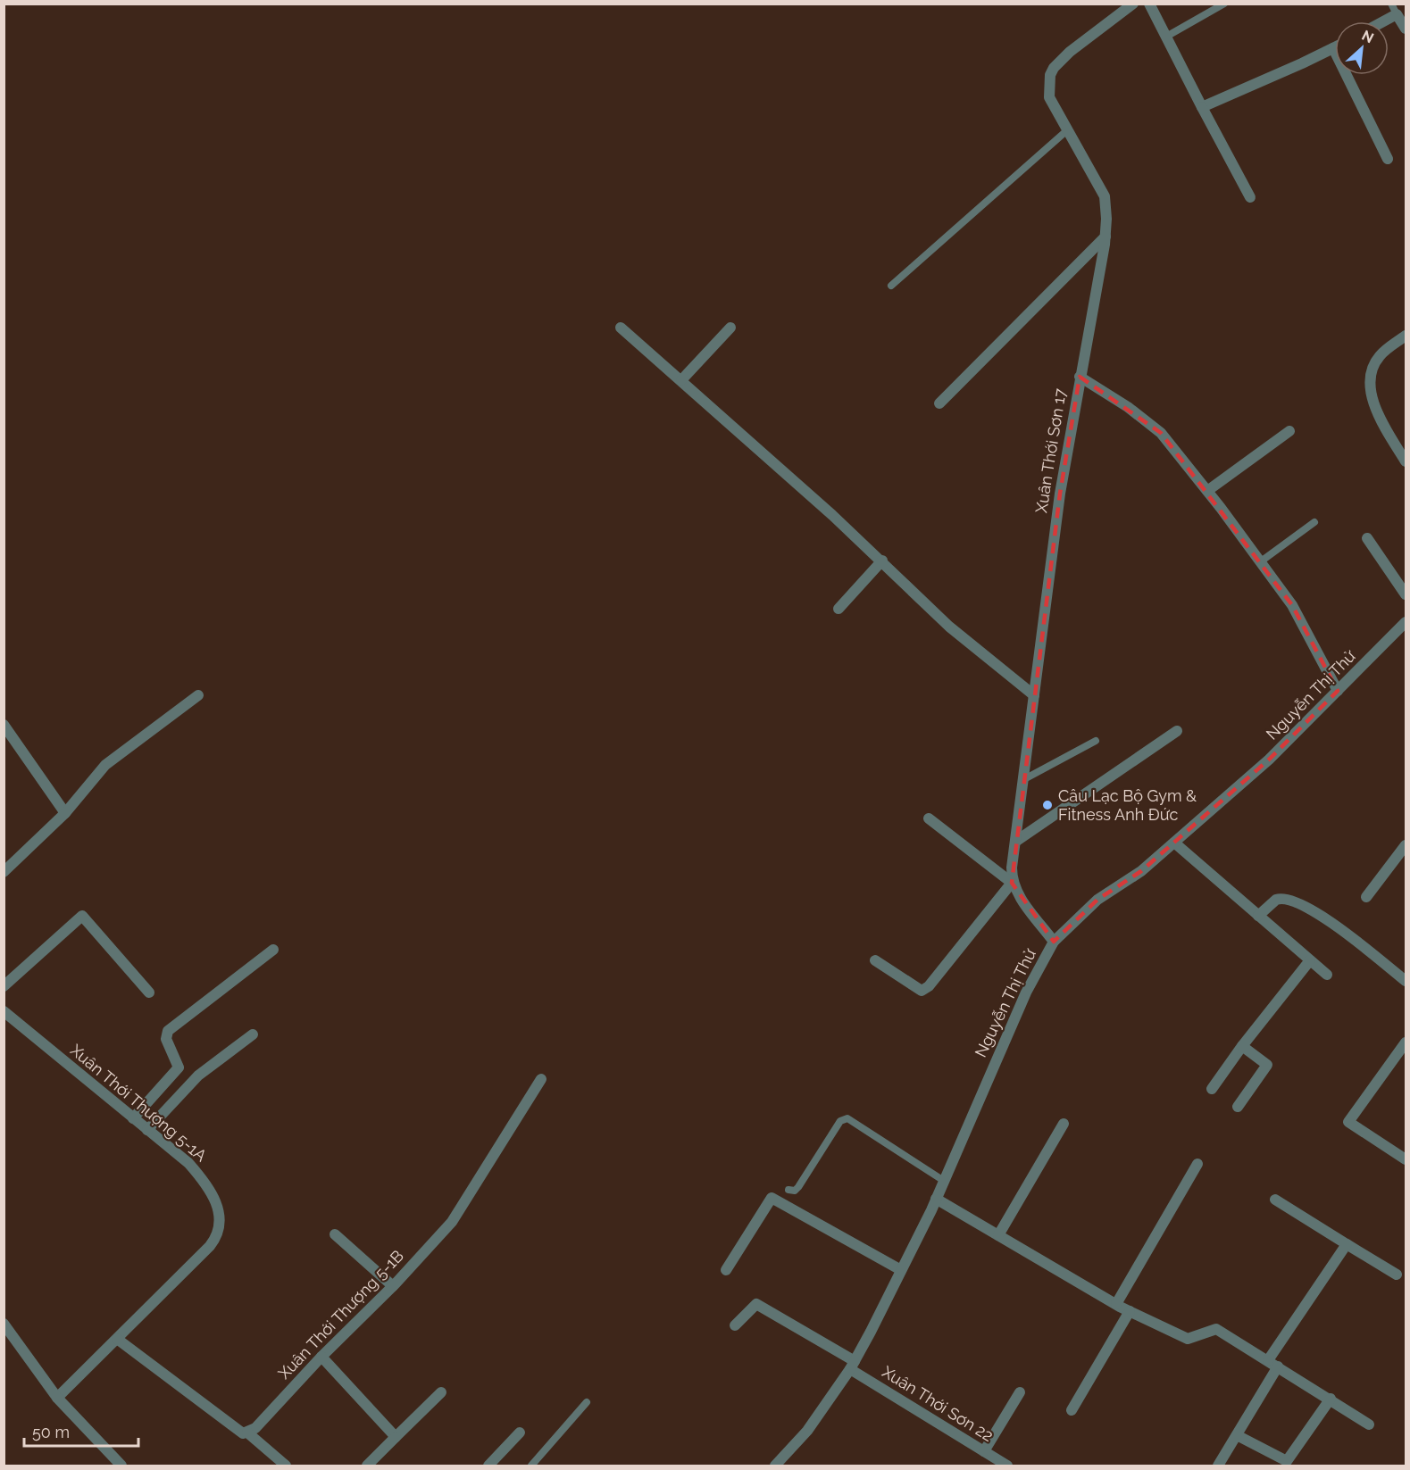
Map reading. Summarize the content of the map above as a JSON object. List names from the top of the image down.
{
  "streets": {
    "street": [
      "Xuân Thới Sơn 17",
      "Nguyễn Thị Thử",
      "Xuân Thới Thượng 5-1A",
      "Xuân Thới Thượng 5-1B",
      "Xuân Thới Sơn 22"
    ]
  },
  "crossings": [
    ["Nguyễn Thị Thử", "Xuân Thới Sơn 22"]
  ],
  "places": ["Câu Lạc Bộ Gym & Fitness Anh Đức"],
  "scale_bar": "50 m",
  "north": "top right"
}
